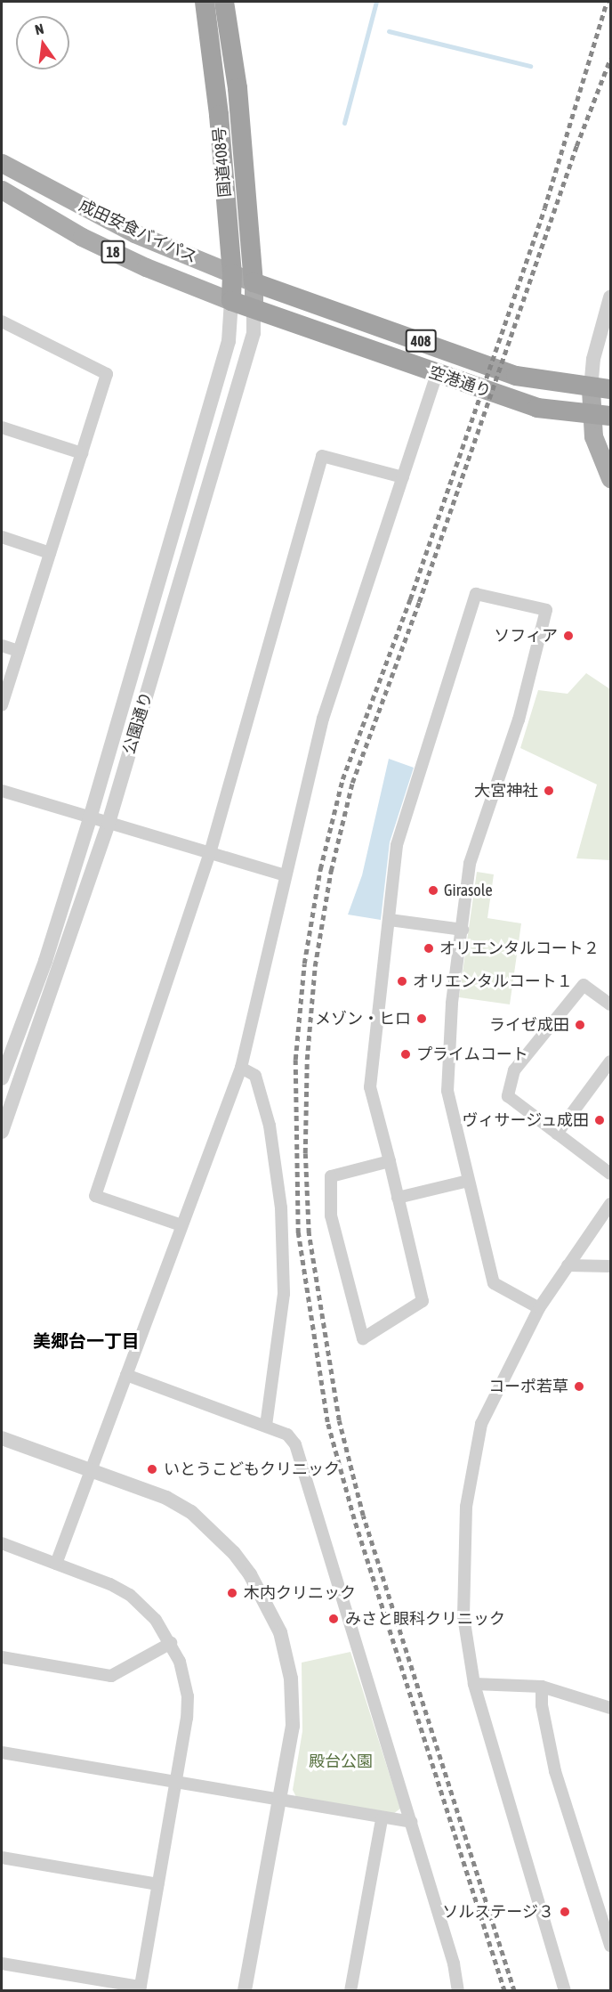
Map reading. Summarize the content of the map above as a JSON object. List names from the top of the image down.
{
  "streets": {
    "highway": ["国道408号", "408", "空港通り"],
    "main road": ["成田安食バイパス", "18"],
    "street": ["公園通り"]
  },
  "crossings": [
    ["国道408号", "成田安食バイパス"],
    ["国道408号", "空港通り"],
    ["国道408号", "公園通り"],
    ["成田安食バイパス", "空港通り"],
    ["成田安食バイパス", "公園通り"],
    ["空港通り", "公園通り"]
  ],
  "districts": ["美郷台一丁目"],
  "parks": ["殿台公園"],
  "places": [
    "ソフィア",
    "大宮神社",
    "Girasole",
    "オリエンタルコート２",
    "オリエンタルコート１",
    "メゾン・ヒロ",
    "ライゼ成田",
    "プライムコート",
    "ヴィサージュ成田",
    "コーポ若草",
    "いとうこどもクリニック",
    "木内クリニック",
    "みさと眼科クリニック",
    "ソルステージ３"
  ],
  "north": "top"
}
